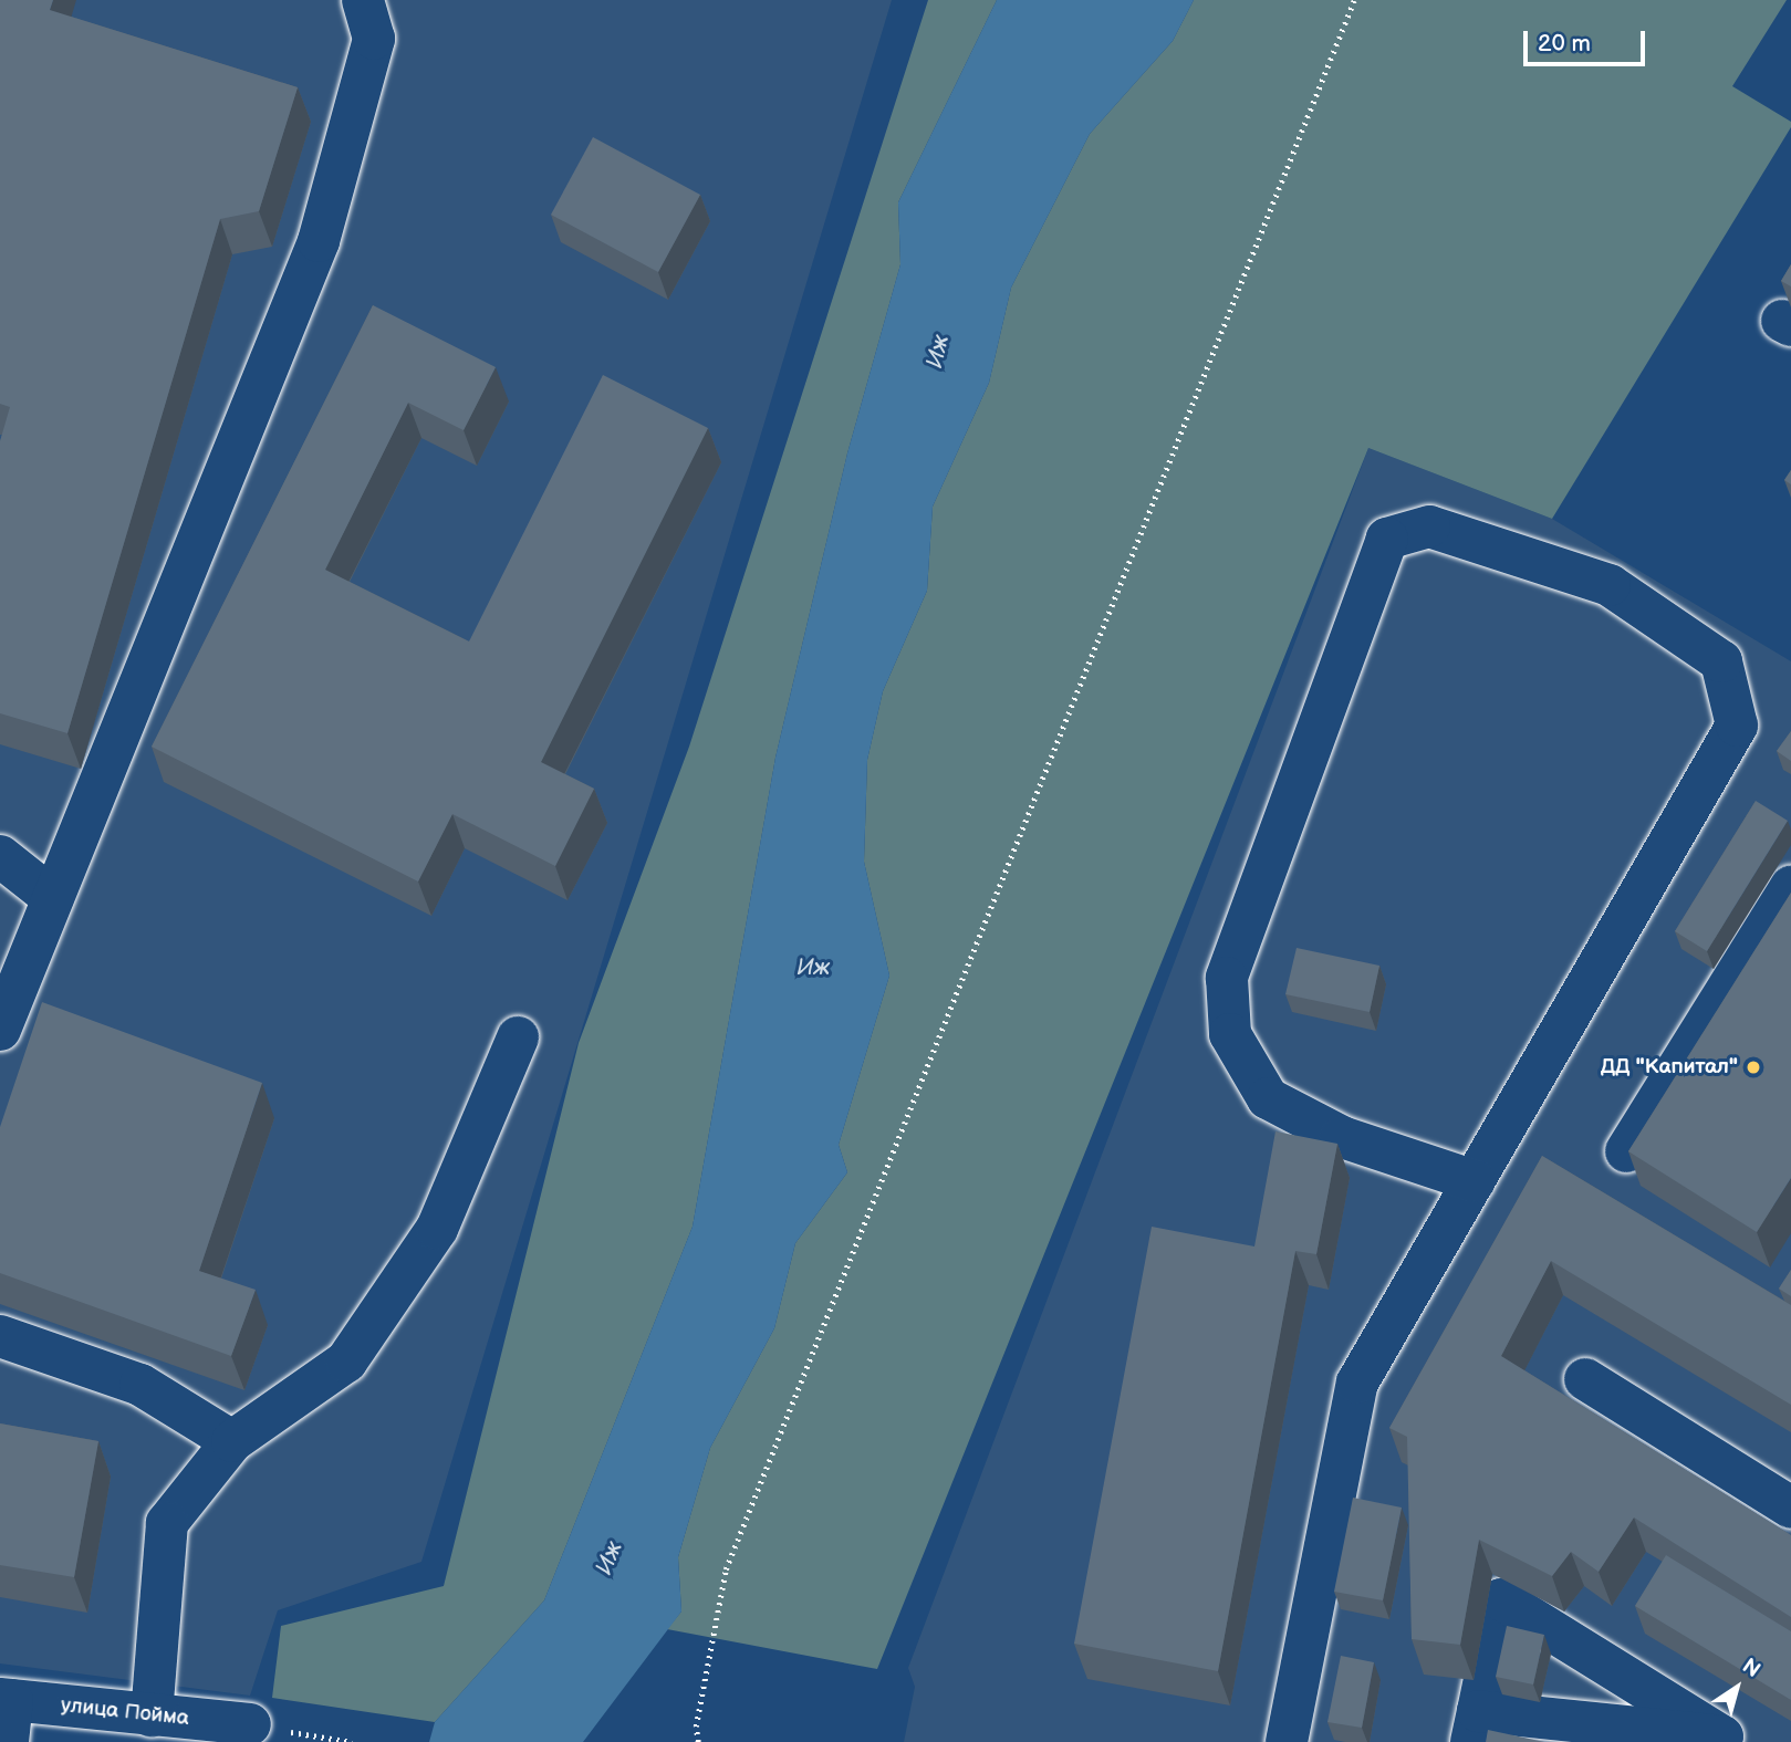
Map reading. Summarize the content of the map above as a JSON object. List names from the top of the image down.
{
  "streets": {
    "lane": ["улица Пойма"]
  },
  "water": ["Иж"],
  "places": ["ДД \"Капитал\""],
  "scale_bar": "20 m",
  "north": "top right"
}
